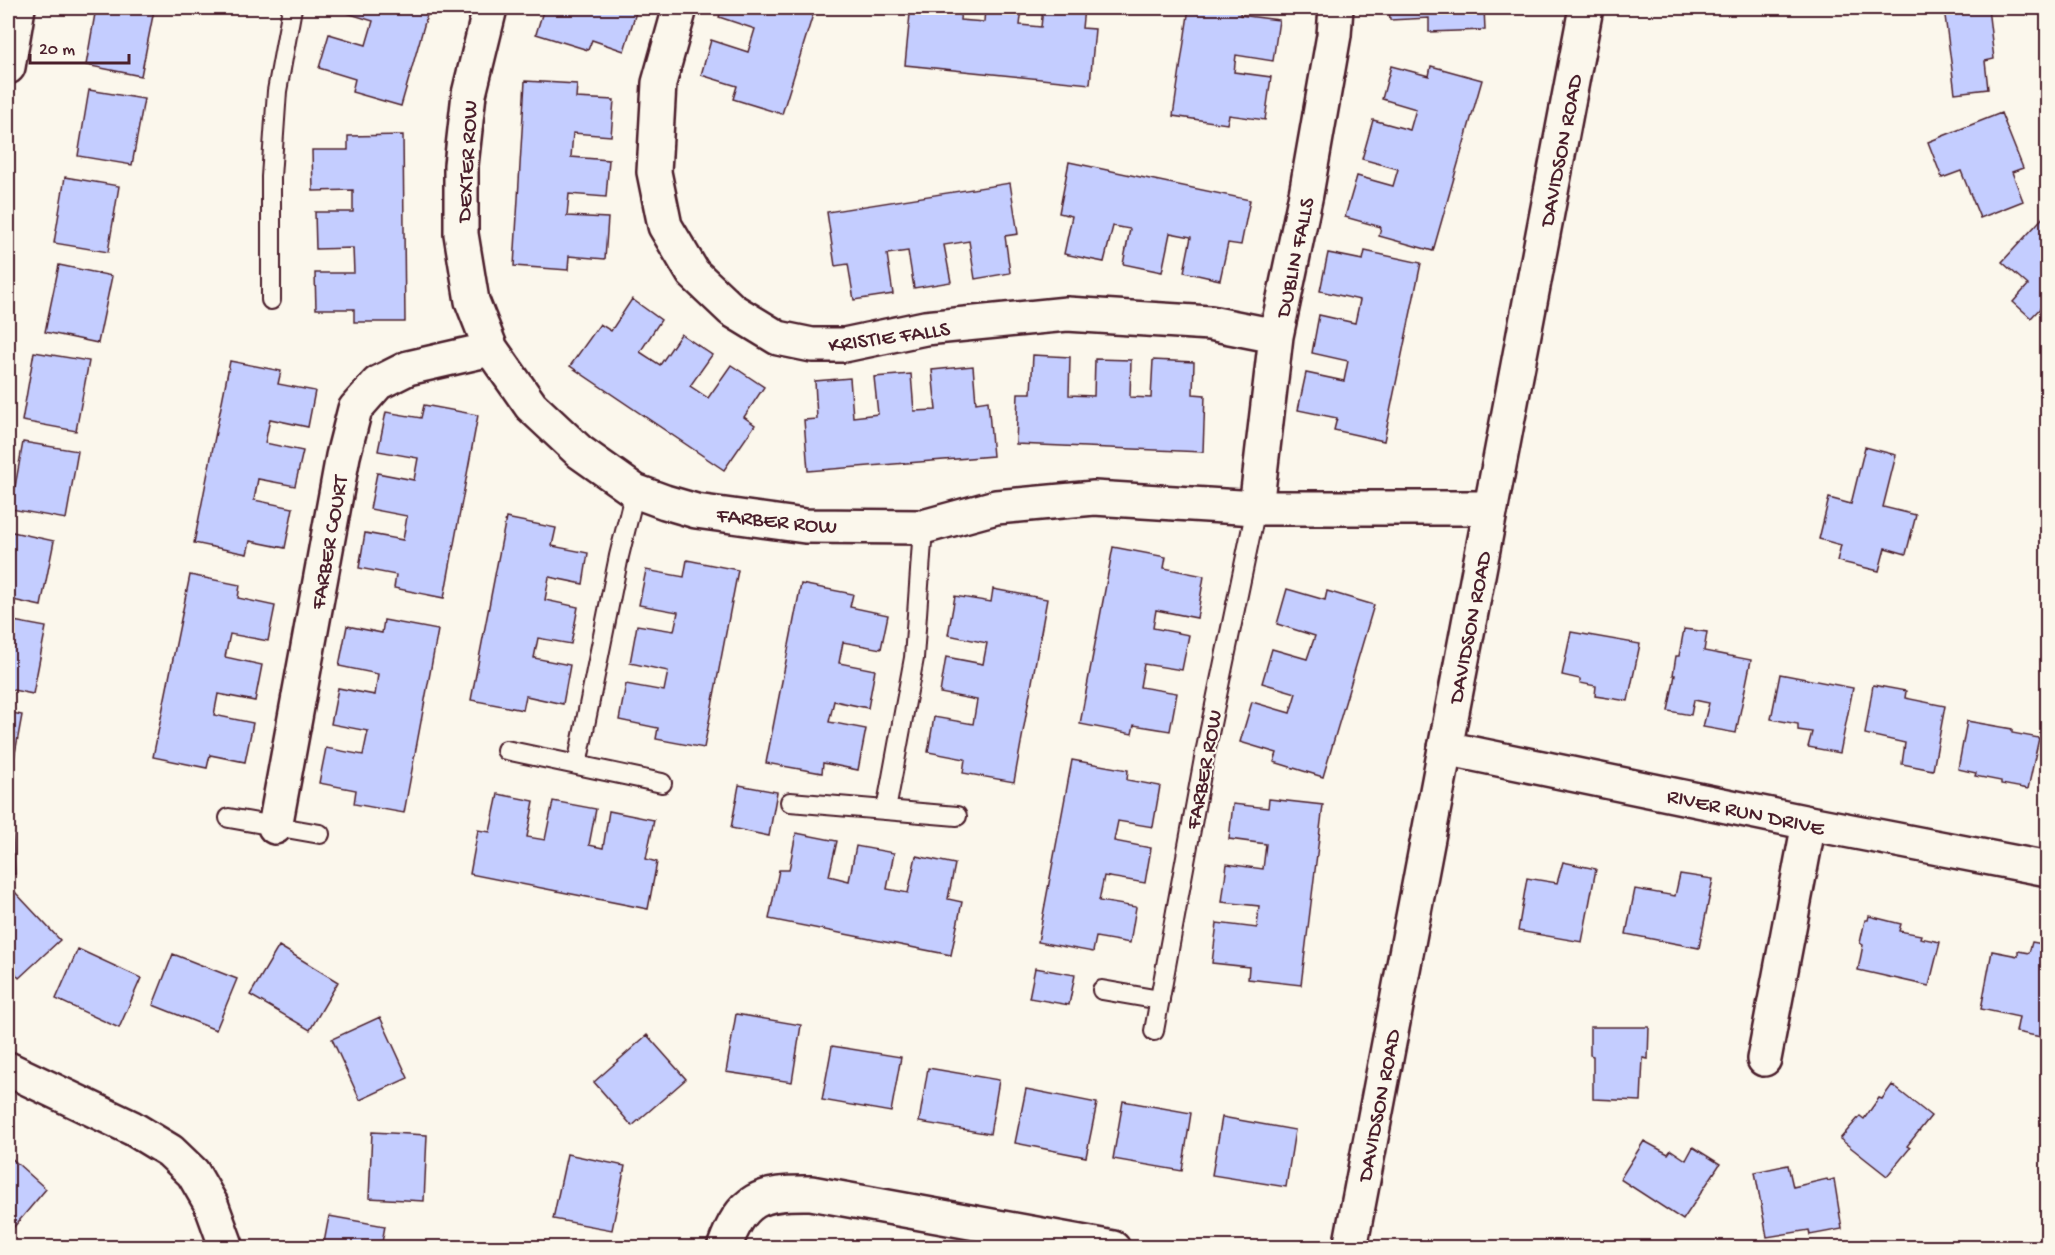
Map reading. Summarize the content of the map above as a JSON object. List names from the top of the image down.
{
  "streets": {
    "street": [
      "DAVIDSON ROAD",
      "DEXTER ROW",
      "DUBLIN FALLS",
      "KRISTIE FALLS",
      "FARBER ROW",
      "FARBER COURT",
      "RIVER RUN DRIVE"
    ]
  },
  "crossings": [
    ["DAVIDSON ROAD", "FARBER ROW"],
    ["DAVIDSON ROAD", "RIVER RUN DRIVE"],
    ["DEXTER ROW", "FARBER ROW"],
    ["DEXTER ROW", "FARBER COURT"],
    ["DUBLIN FALLS", "KRISTIE FALLS"],
    ["DUBLIN FALLS", "FARBER ROW"],
    ["FARBER ROW", "FARBER COURT"]
  ],
  "scale_bar": "20 m"
}
